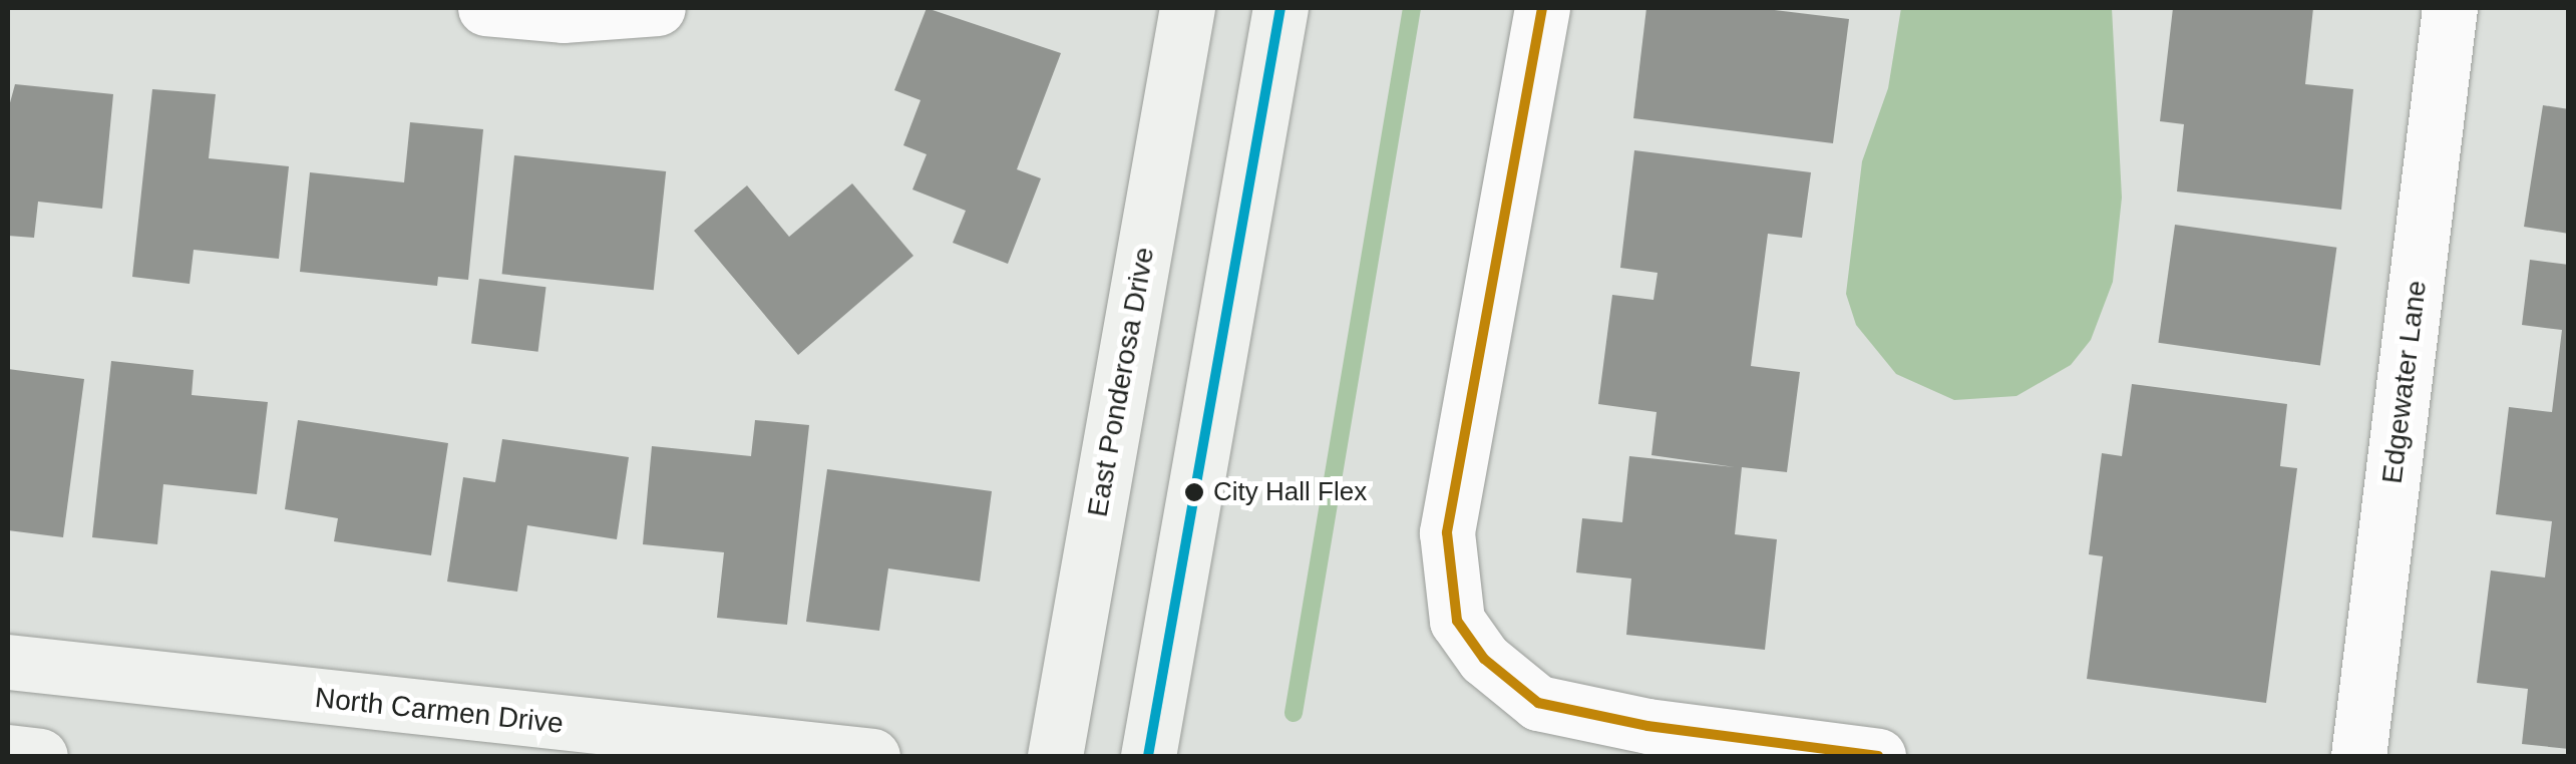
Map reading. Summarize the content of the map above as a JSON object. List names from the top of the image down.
{
  "streets": {
    "main road": ["East Ponderosa Drive", "North Carmen Drive"],
    "street": ["Edgewater Lane"]
  },
  "places": ["City Hall Flex"]
}
